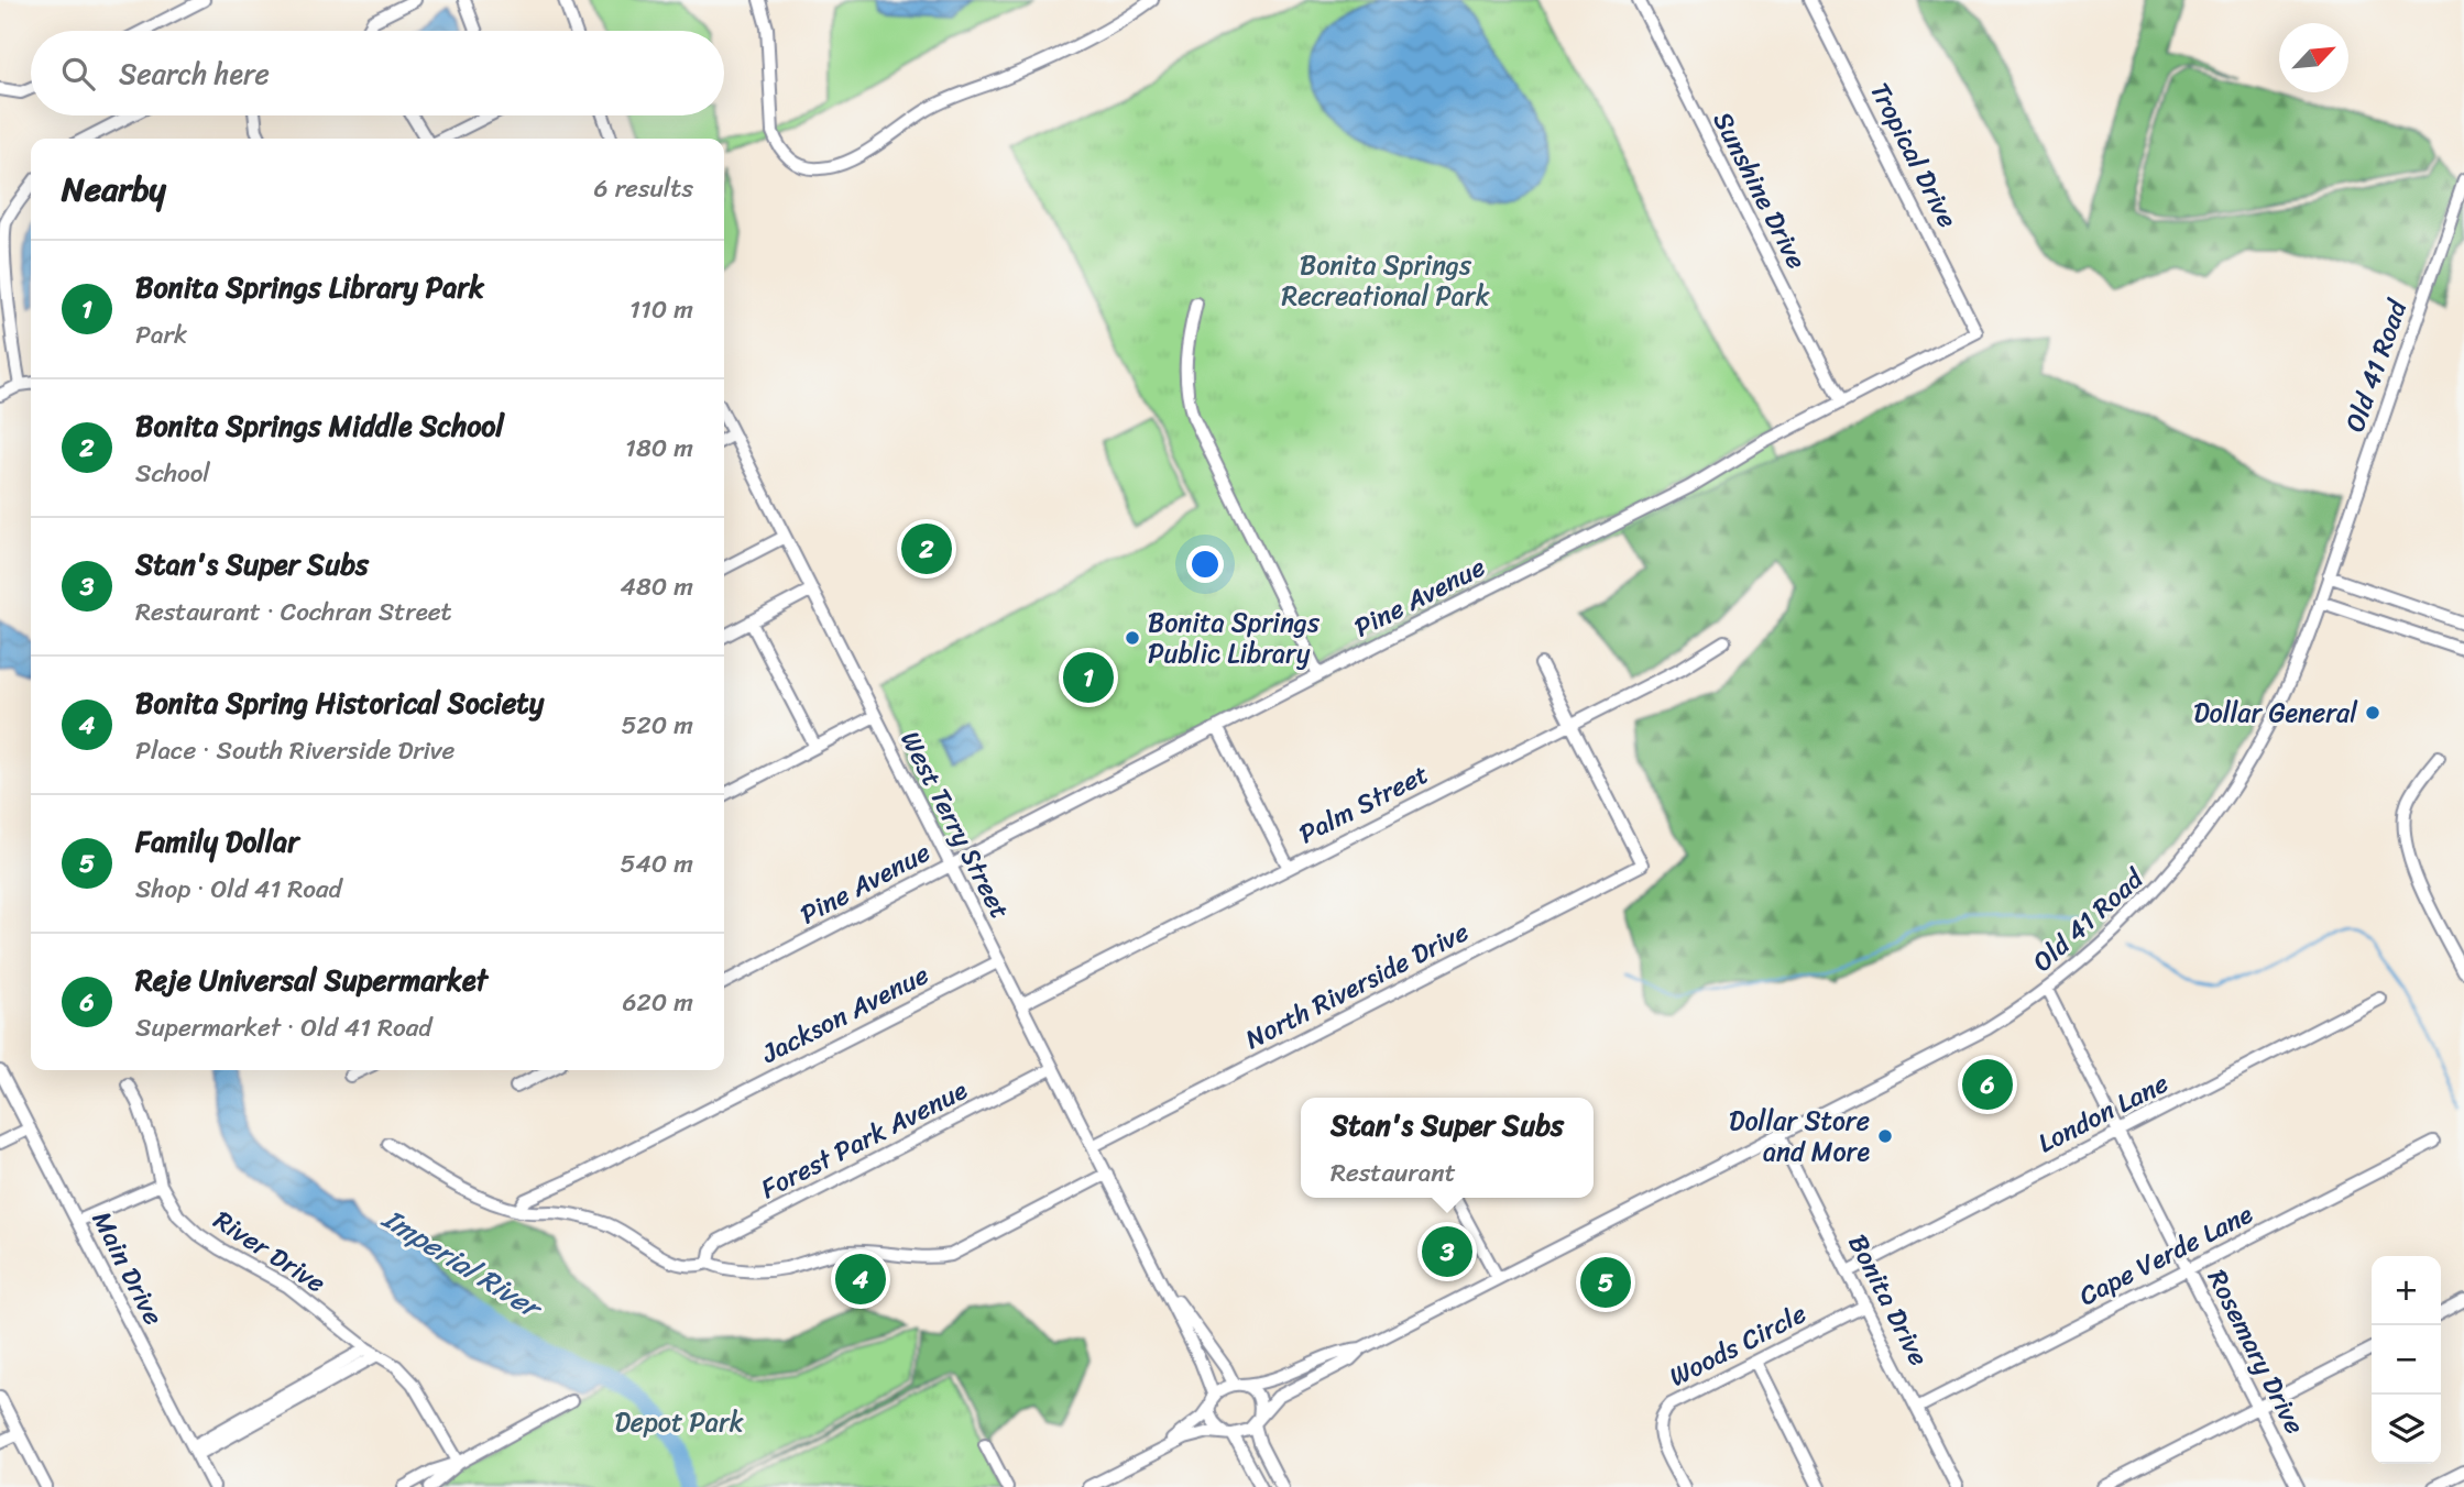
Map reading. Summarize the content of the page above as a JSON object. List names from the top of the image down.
{
  "streets": {
    "street": [
      "Tropical Drive",
      "Sunshine Drive",
      "Old 41 Road",
      "Pine Avenue",
      "Palm Street",
      "West Terry Street",
      "North Riverside Drive",
      "Jackson Avenue",
      "London Lane",
      "Forest Park Avenue",
      "River Drive",
      "Cape Verde Lane",
      "Main Drive",
      "Bonita Drive",
      "Woods Circle",
      "Rosemary Drive"
    ]
  },
  "crossings": [
    ["Tropical Drive", "Pine Avenue"],
    ["Sunshine Drive", "Pine Avenue"],
    ["Old 41 Road", "West Terry Street"],
    ["Old 41 Road", "Bonita Drive"],
    ["Old 41 Road", "Rosemary Drive"],
    ["Pine Avenue", "West Terry Street"],
    ["Palm Street", "West Terry Street"],
    ["Palm Street", "North Riverside Drive"],
    ["West Terry Street", "North Riverside Drive"],
    ["West Terry Street", "Jackson Avenue"],
    ["West Terry Street", "Forest Park Avenue"],
    ["London Lane", "Bonita Drive"],
    ["London Lane", "Rosemary Drive"],
    ["Cape Verde Lane", "Bonita Drive"],
    ["Cape Verde Lane", "Rosemary Drive"],
    ["Bonita Drive", "Woods Circle"]
  ],
  "water": ["Imperial River"],
  "parks": ["Bonita Springs Recreational Park", "Depot Park"],
  "places": ["Bonita Springs Public Library", "Dollar General", "Dollar Store and More"],
  "north": "top right",
  "page": {
    "search": "Search here",
    "heading": ["Nearby", "6 results"],
    "list": [
      {
        "mark": "1",
        "name": "Bonita Springs Library Park",
        "note": "Park",
        "value": "110 m"
      },
      {
        "mark": "2",
        "name": "Bonita Springs Middle School",
        "note": "School",
        "value": "180 m"
      },
      {
        "mark": "3",
        "name": "Stan's Super Subs",
        "note": "Restaurant · Cochran Street",
        "value": "480 m"
      },
      {
        "mark": "4",
        "name": "Bonita Spring Historical Society",
        "note": "Place · South Riverside Drive",
        "value": "520 m"
      },
      {
        "mark": "5",
        "name": "Family Dollar",
        "note": "Shop · Old 41 Road",
        "value": "540 m"
      },
      {
        "mark": "6",
        "name": "Reje Universal Supermarket",
        "note": "Supermarket · Old 41 Road",
        "value": "620 m"
      }
    ],
    "pins": [
      "2",
      "1",
      "6",
      "3",
      "4",
      "5"
    ],
    "popup": ["Stan's Super Subs", "Restaurant"],
    "map_buttons": ["+", "−"]
  }
}
